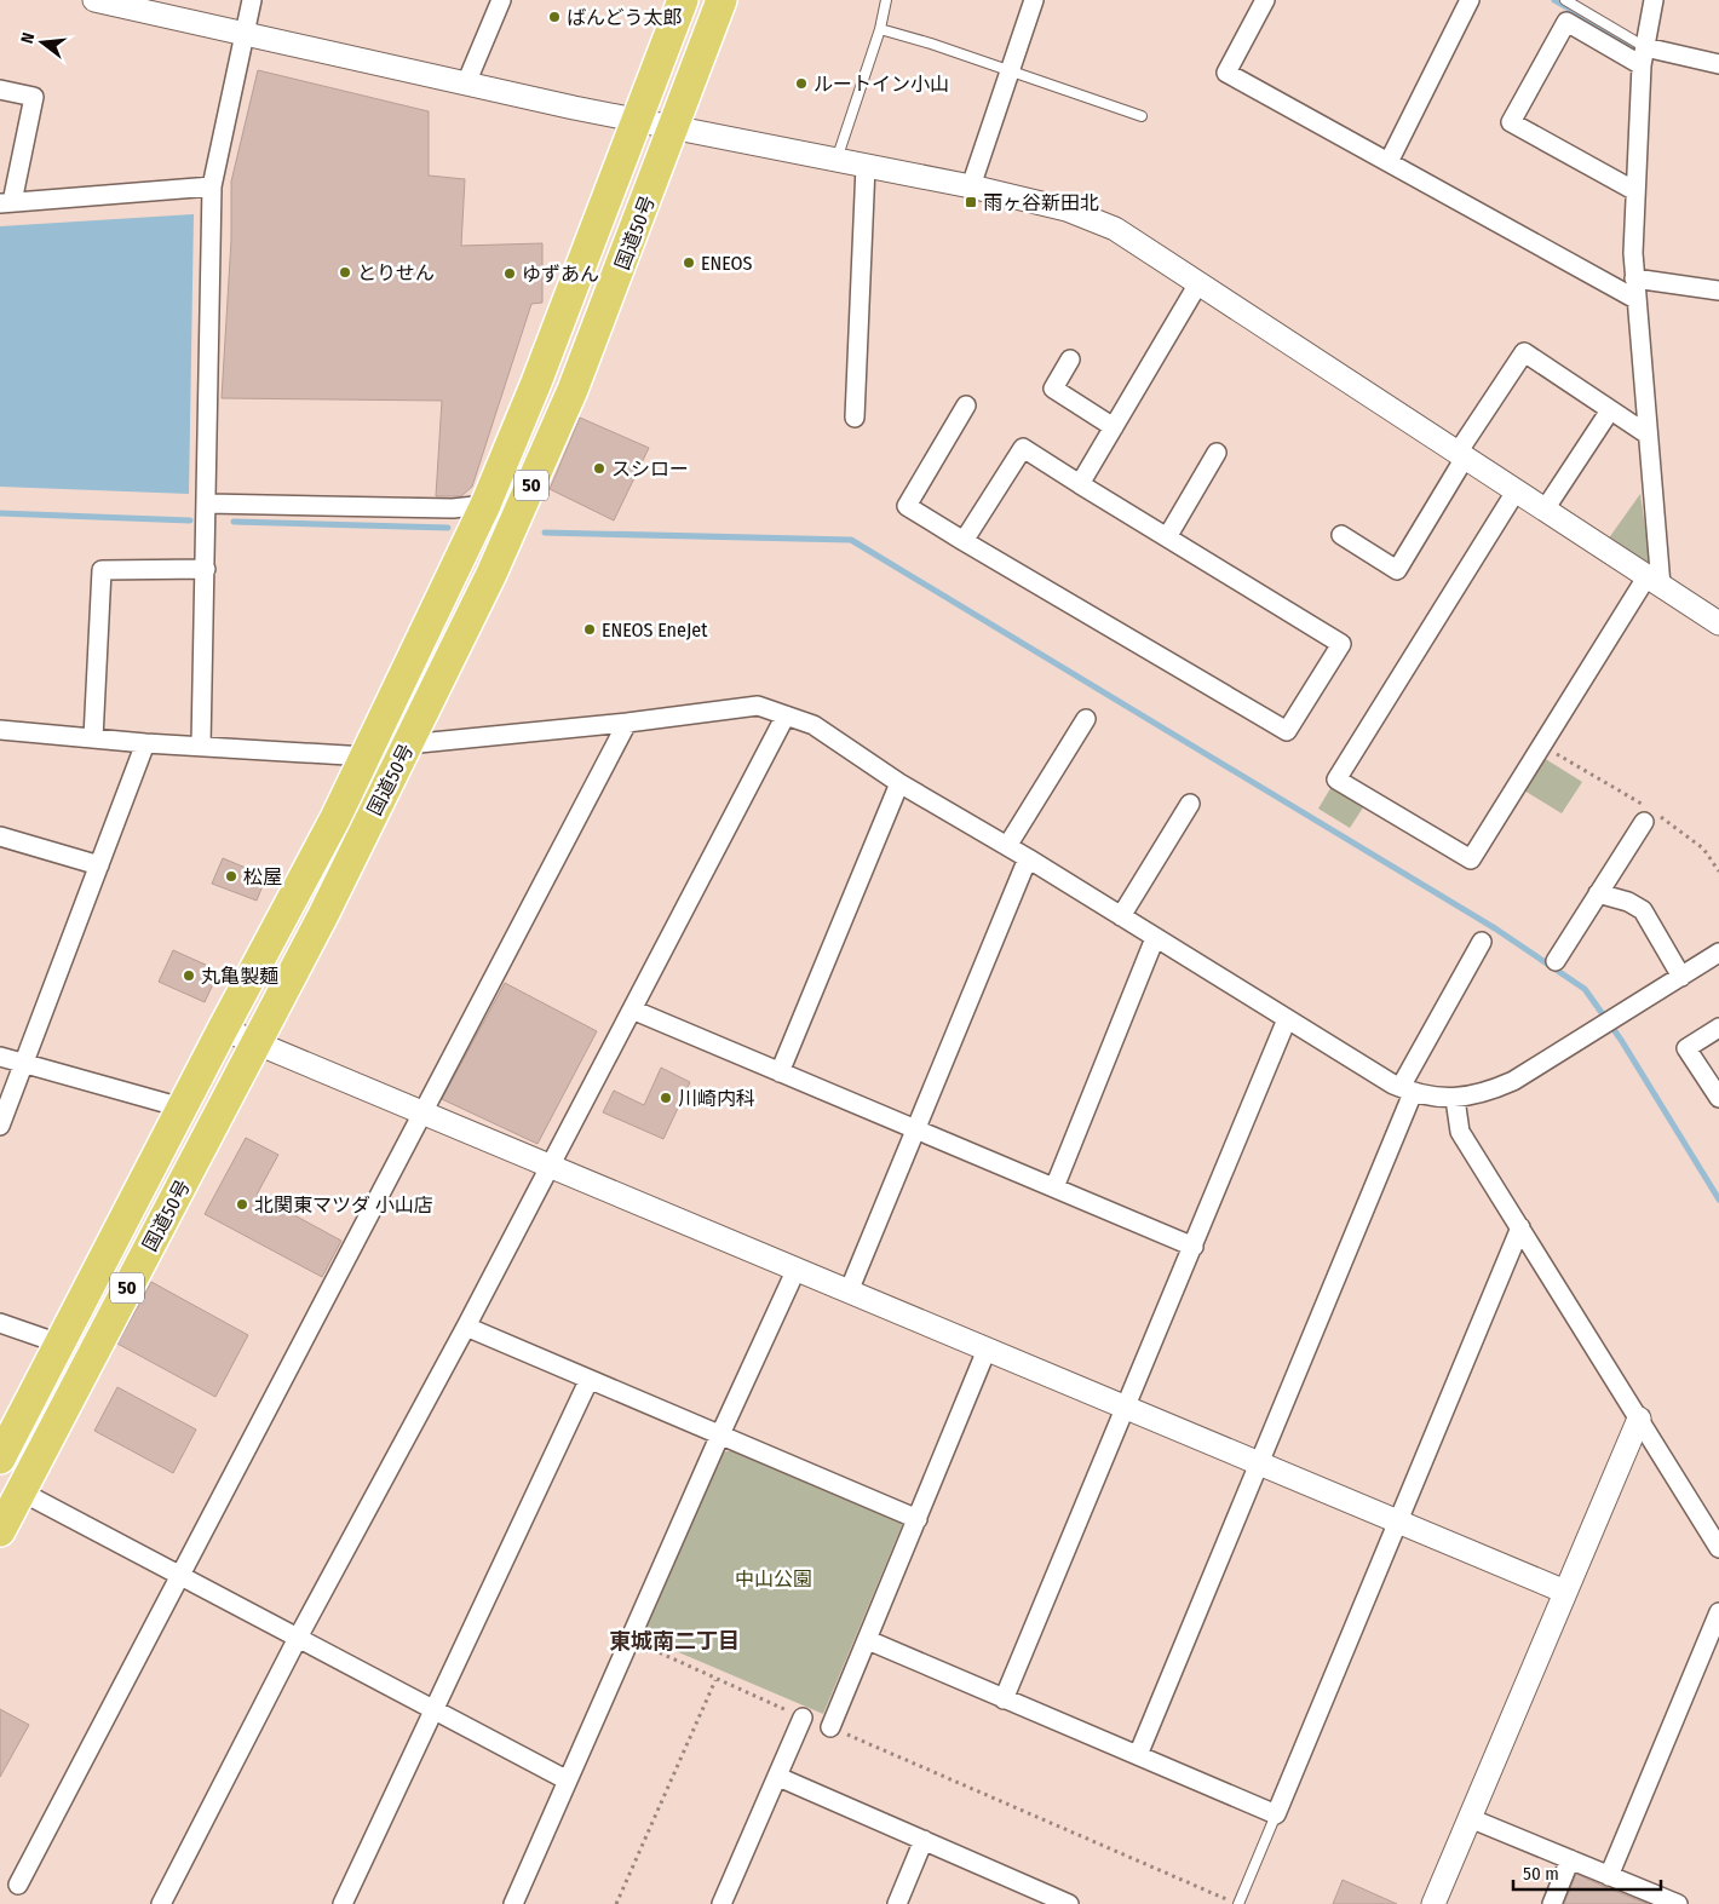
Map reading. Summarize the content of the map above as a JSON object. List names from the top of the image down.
{
  "streets": {
    "highway": ["国道50号", "50"]
  },
  "districts": ["東城南二丁目"],
  "parks": ["中山公園"],
  "places": {
    "other": [
      "ばんどう太郎",
      "ルートイン小山",
      "ENEOS",
      "とりせん",
      "ゆずあん",
      "スシロー",
      "ENEOS EneJet",
      "松屋",
      "丸亀製麺",
      "川崎内科",
      "北関東マツダ 小山店"
    ],
    "transit": ["雨ヶ谷新田北"]
  },
  "scale_bar": "50 m",
  "north": "left"
}
